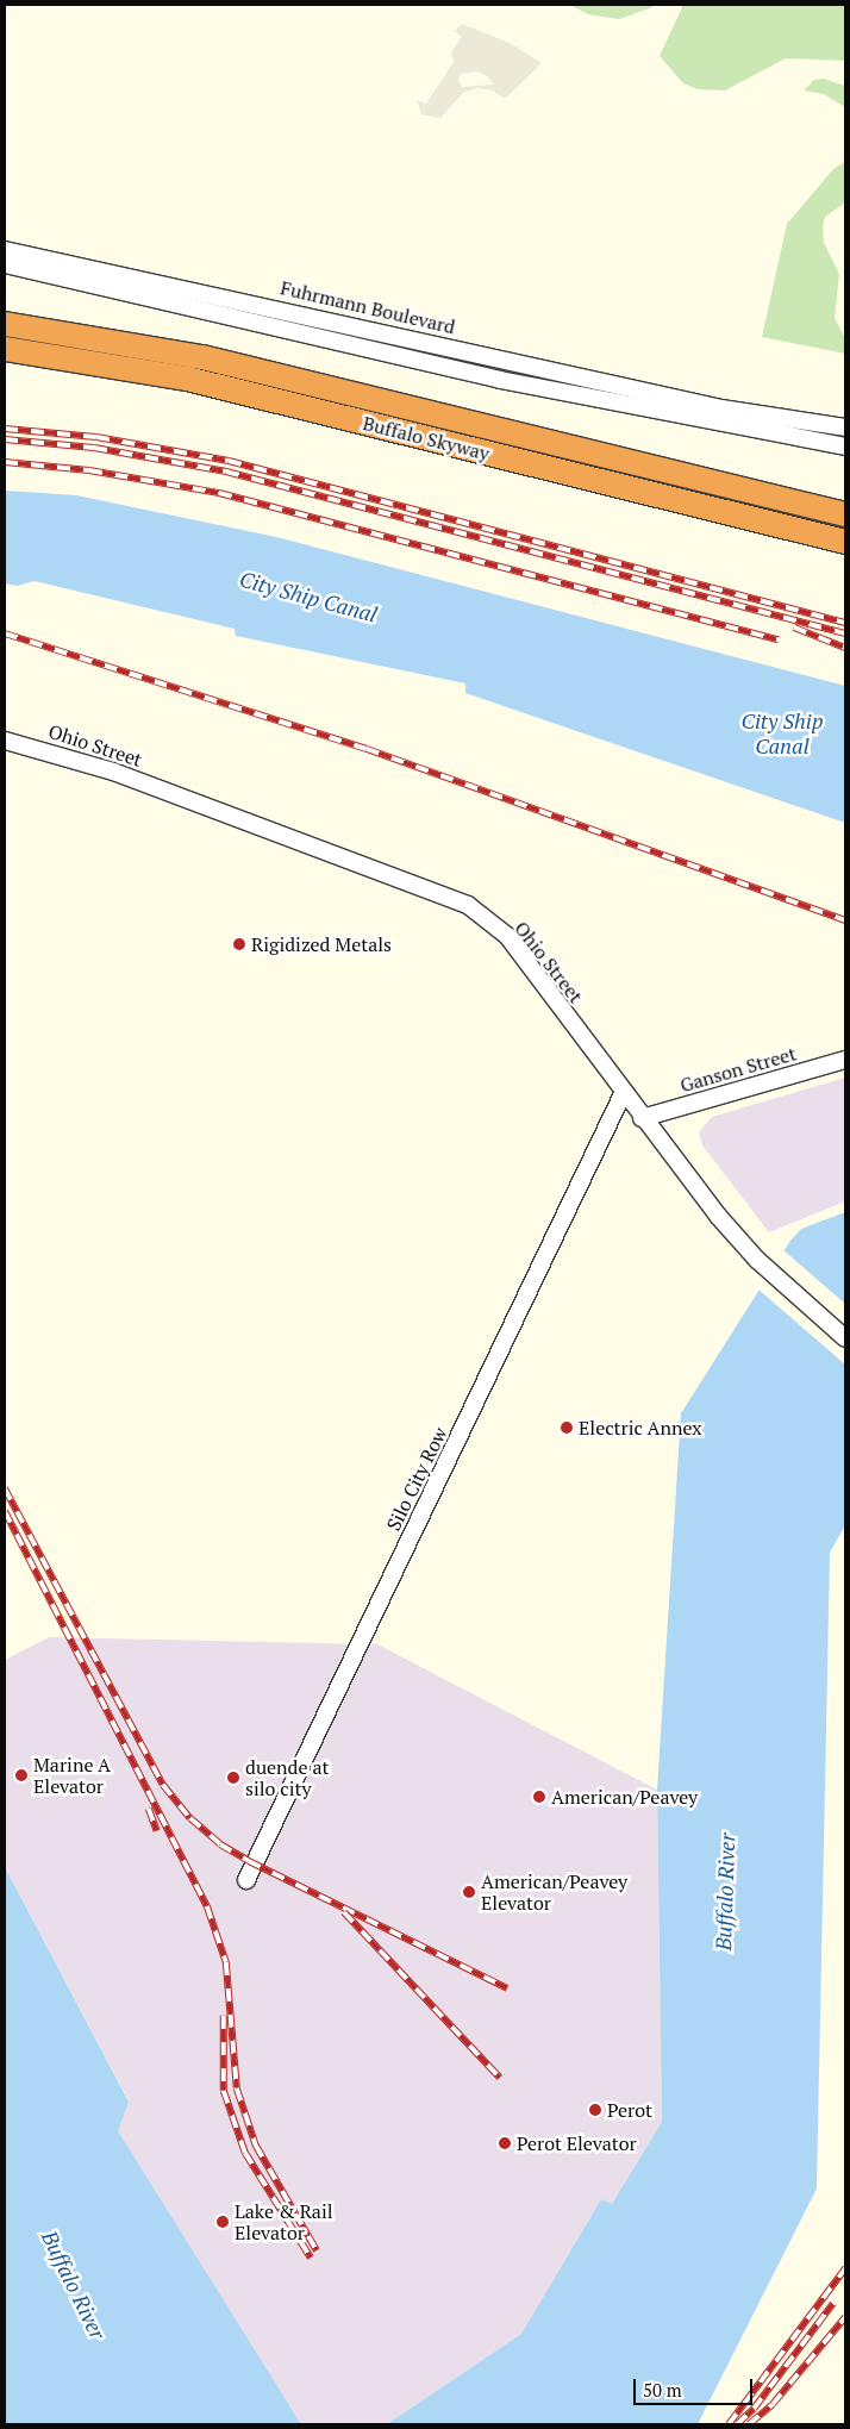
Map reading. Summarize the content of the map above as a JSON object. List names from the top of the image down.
{
  "streets": {
    "highway": ["Buffalo Skyway"],
    "street": [
      "Fuhrmann Boulevard",
      "Ohio Street",
      "Ganson Street",
      "Silo City Row"
    ]
  },
  "crossings": [
    ["Ohio Street", "Ganson Street"],
    ["Ohio Street", "Silo City Row"]
  ],
  "water": ["City Ship Canal", "Buffalo River"],
  "places": [
    "Rigidized Metals",
    "Electric Annex",
    "Marine A Elevator",
    "duende at silo city",
    "American/Peavey",
    "American/Peavey Elevator",
    "Perot",
    "Perot Elevator",
    "Lake & Rail Elevator"
  ],
  "scale_bar": "50 m"
}
